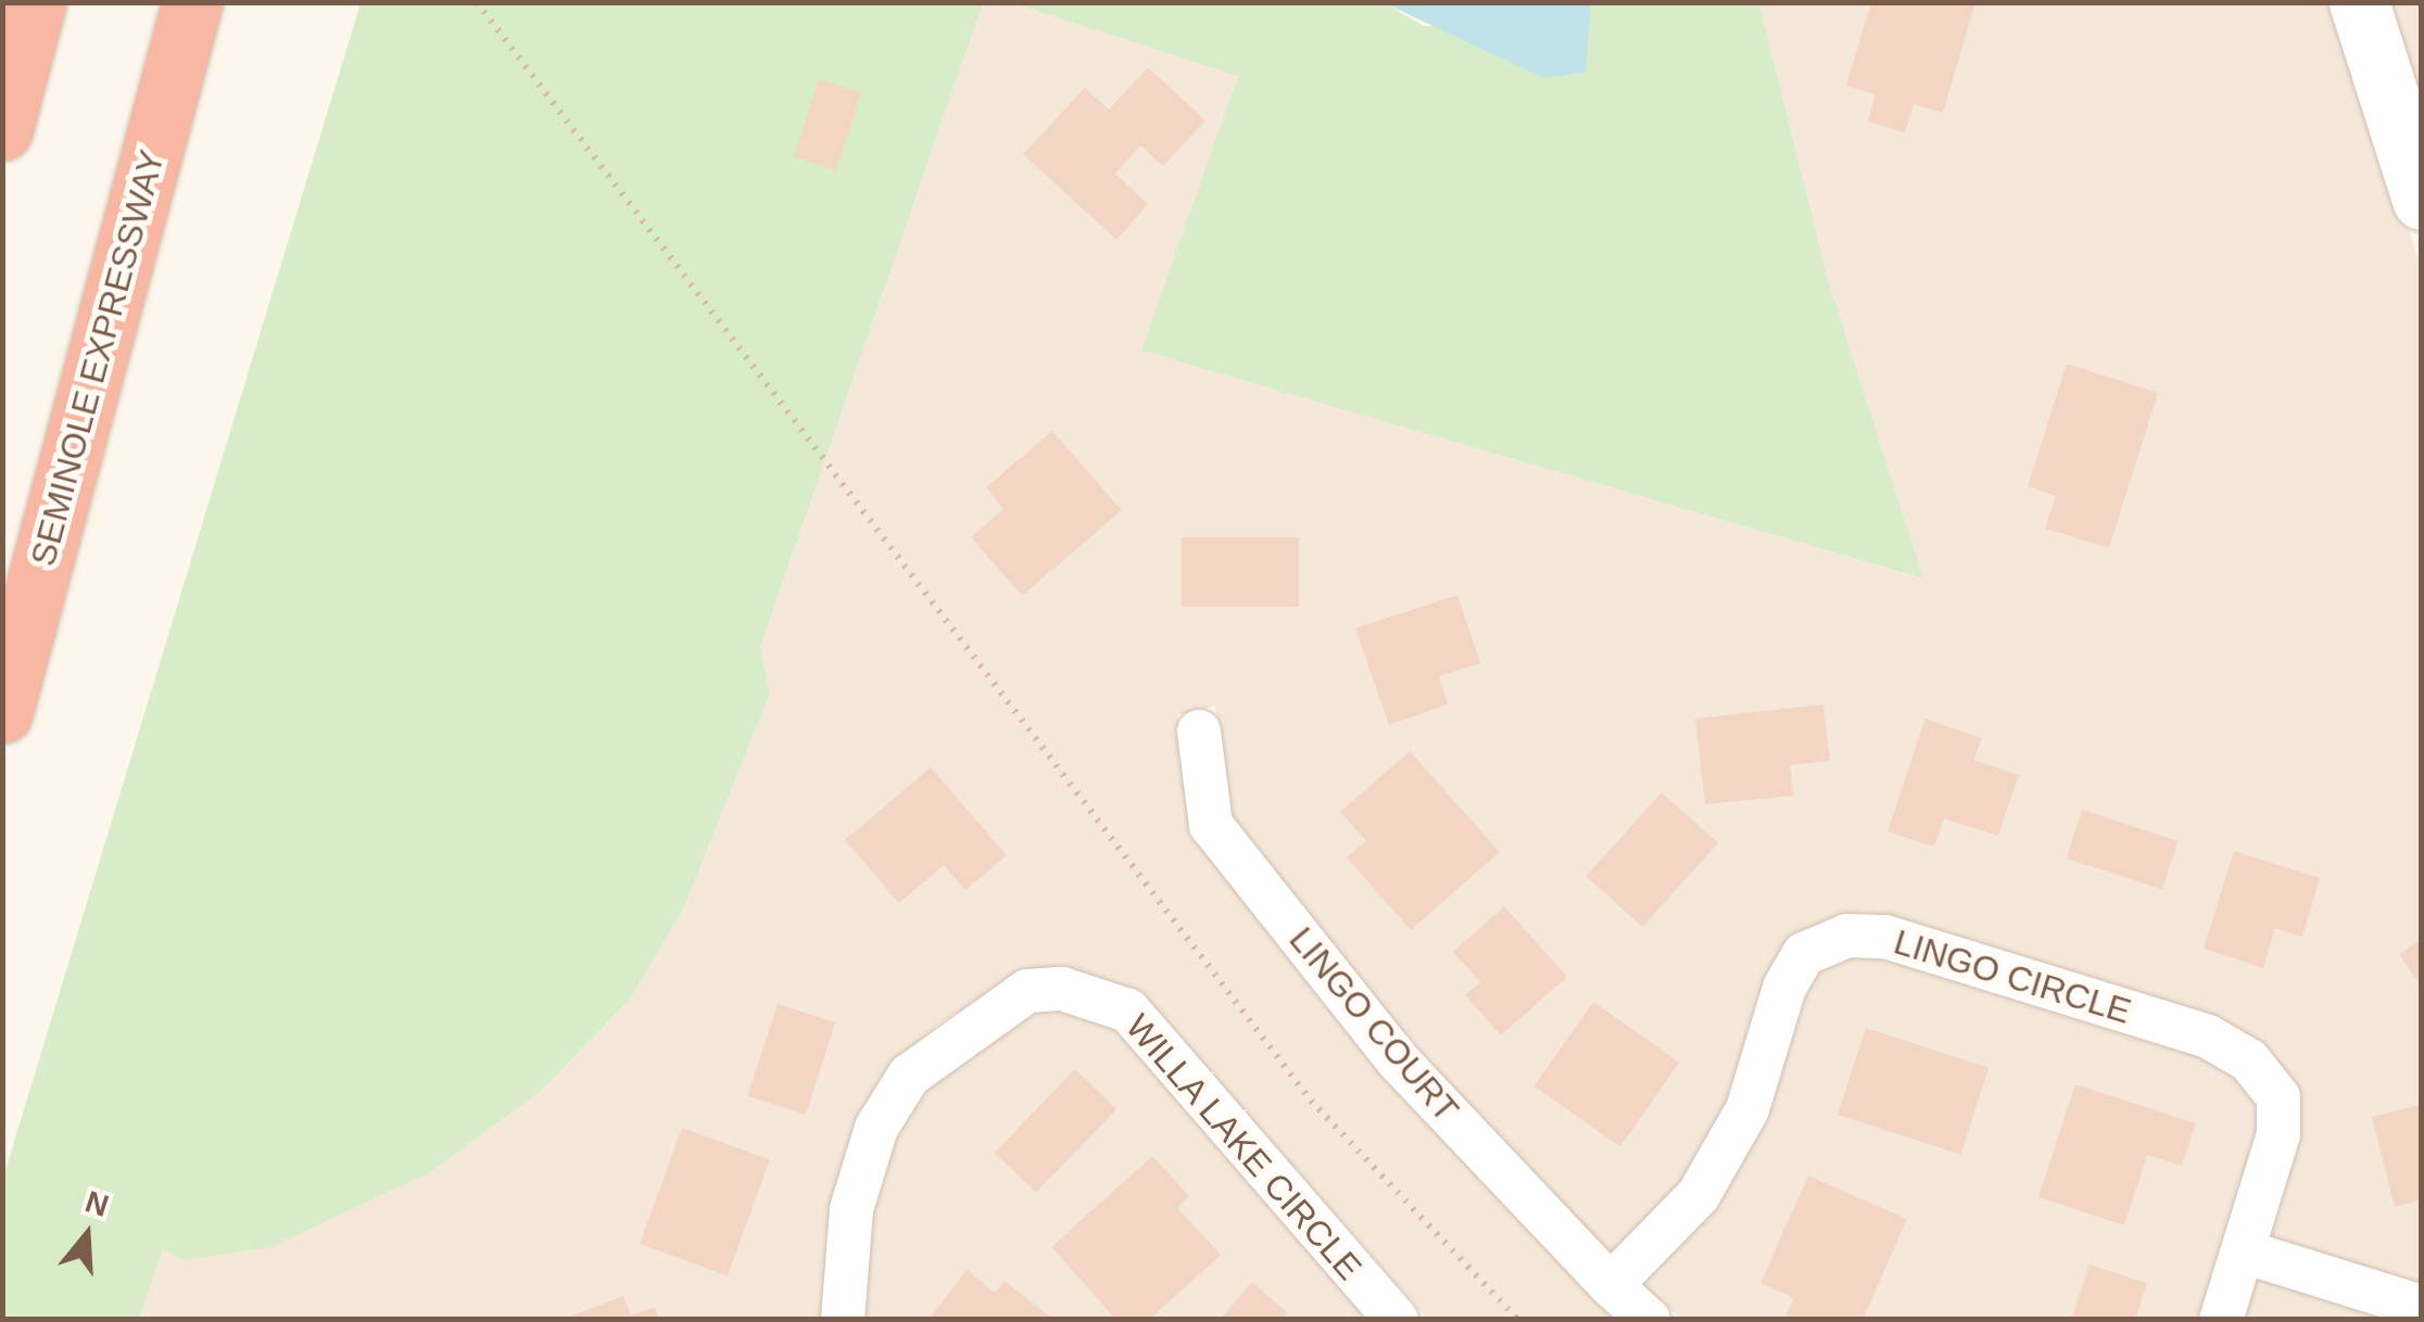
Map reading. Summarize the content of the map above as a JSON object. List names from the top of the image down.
{
  "streets": {
    "highway": ["SEMINOLE EXPRESSWAY"],
    "street": ["LINGO CIRCLE", "LINGO COURT", "WILLA LAKE CIRCLE"]
  },
  "crossings": [
    ["LINGO CIRCLE", "LINGO COURT"]
  ],
  "north": "top"
}
